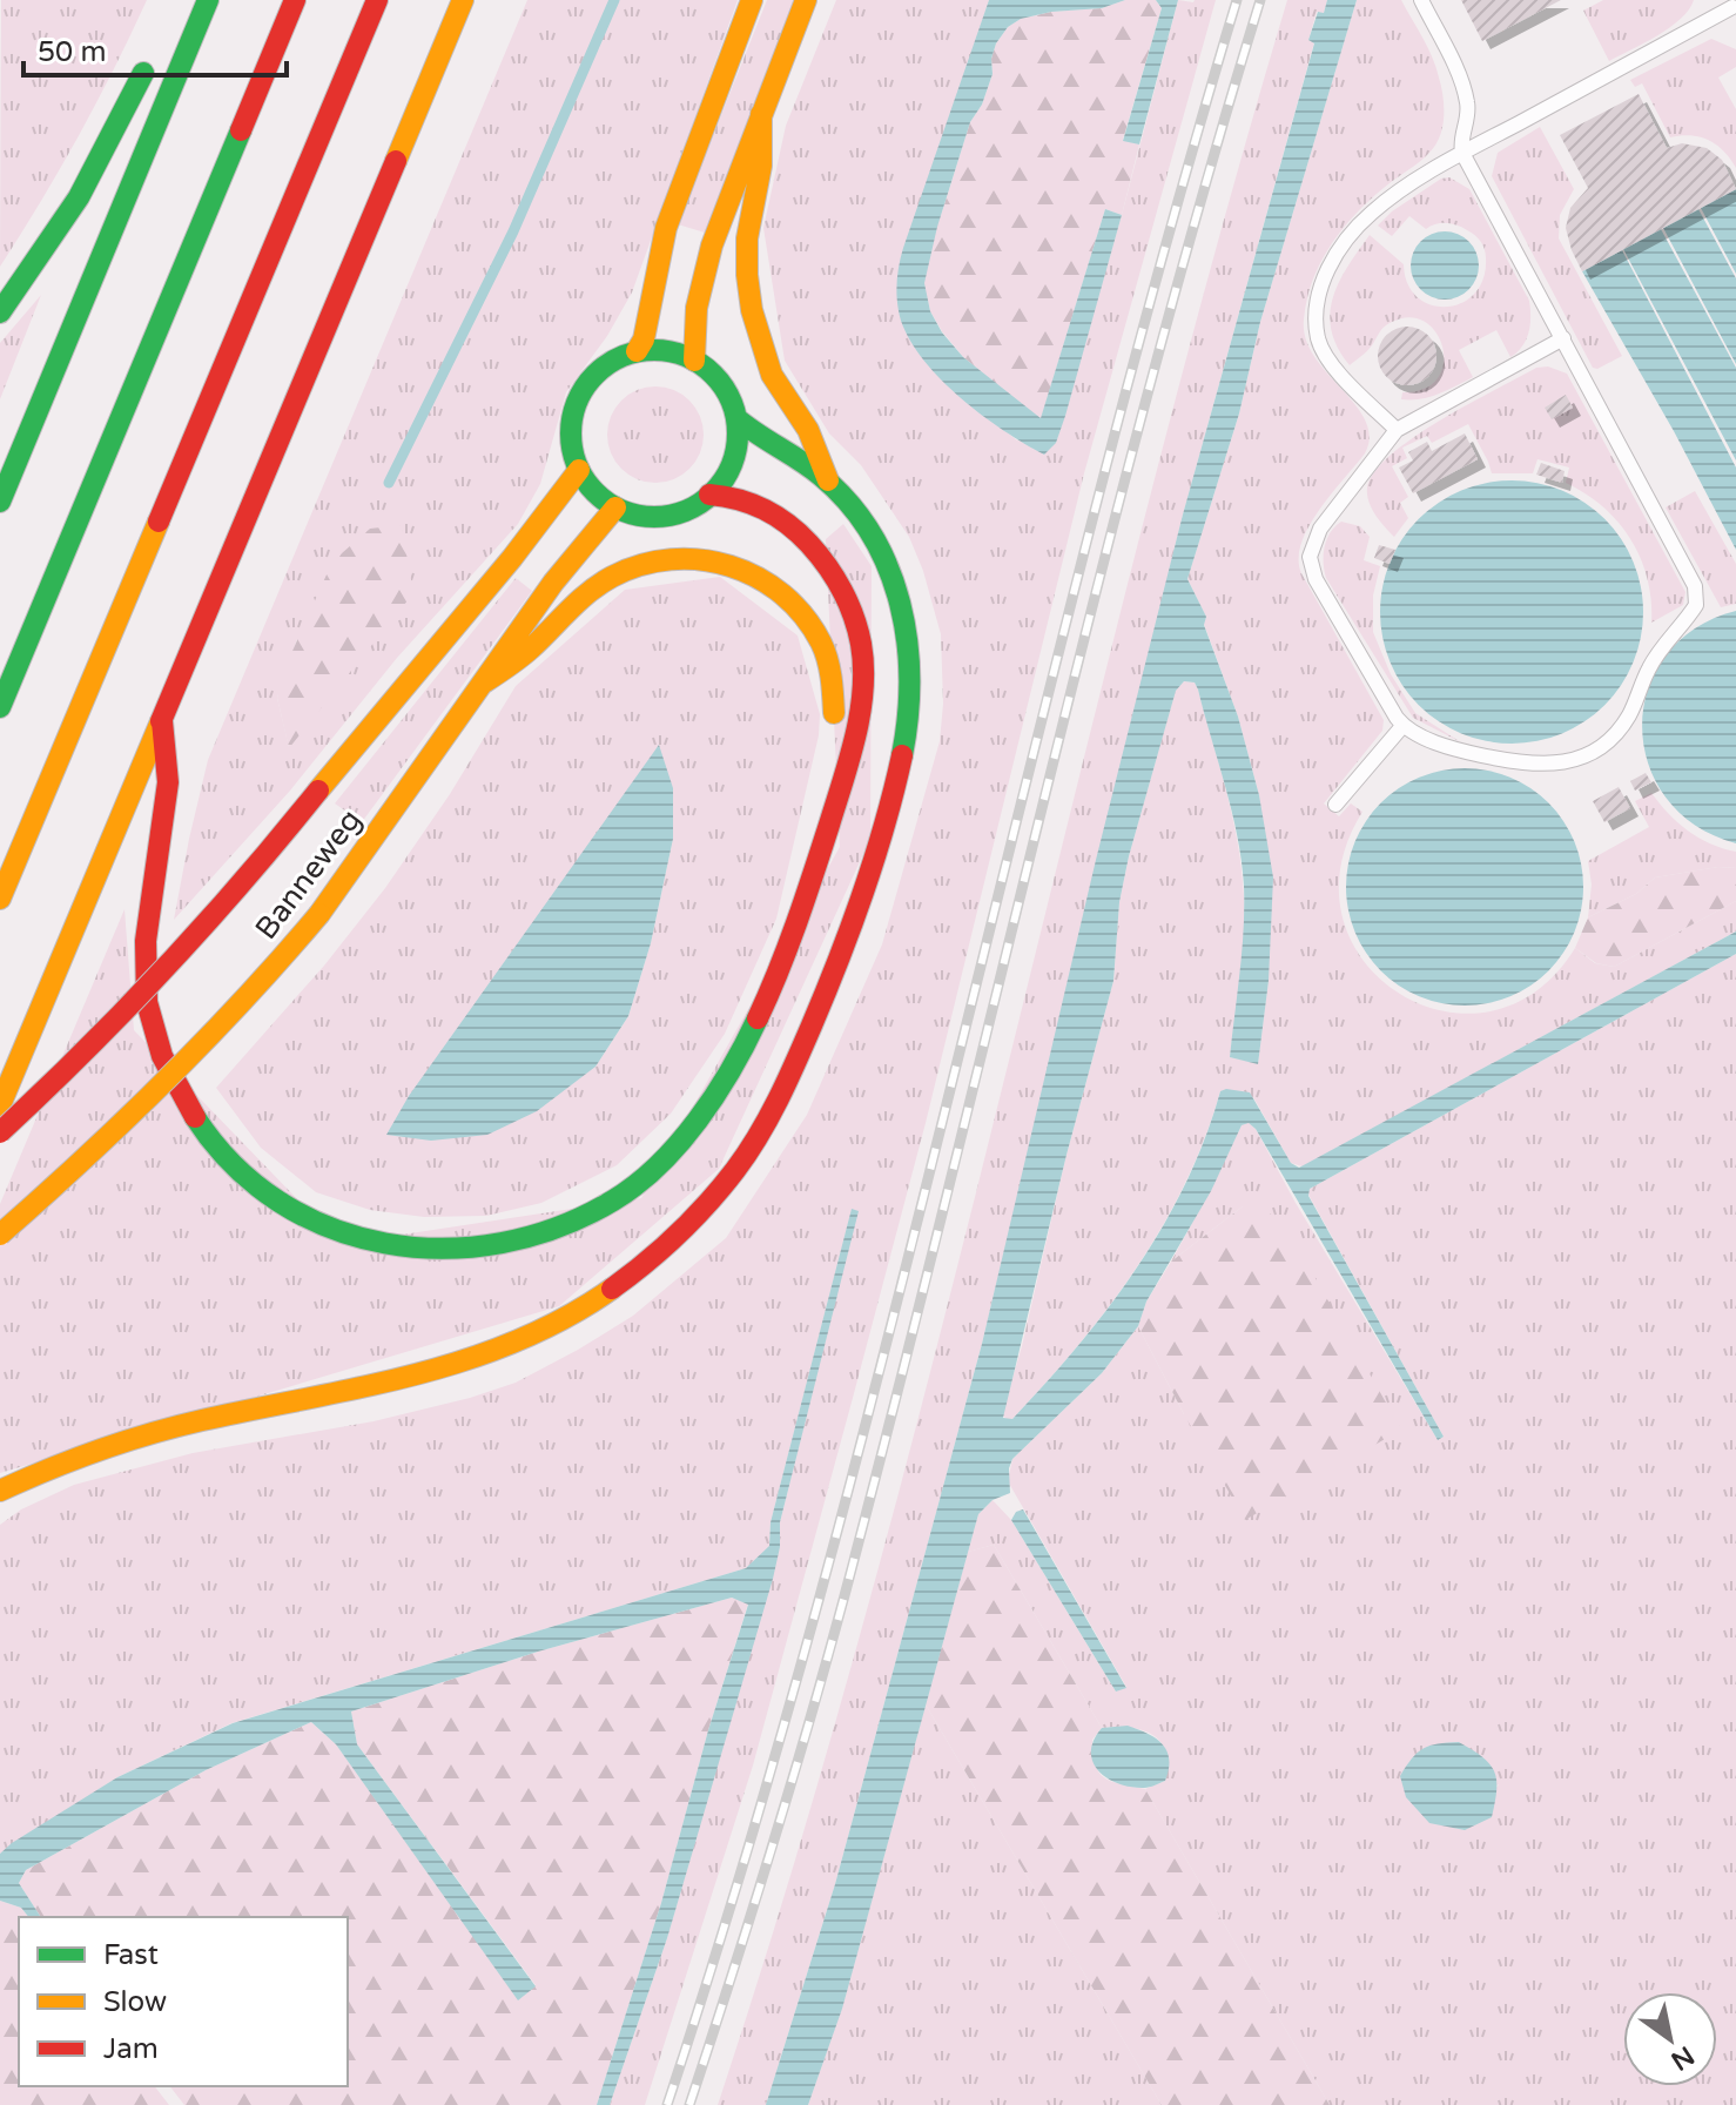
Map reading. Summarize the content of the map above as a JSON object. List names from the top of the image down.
{
  "streets": {
    "main road": ["Banneweg"]
  },
  "legend": ["Fast", "Slow", "Jam"],
  "scale_bar": "50 m",
  "north": "bottom right"
}
